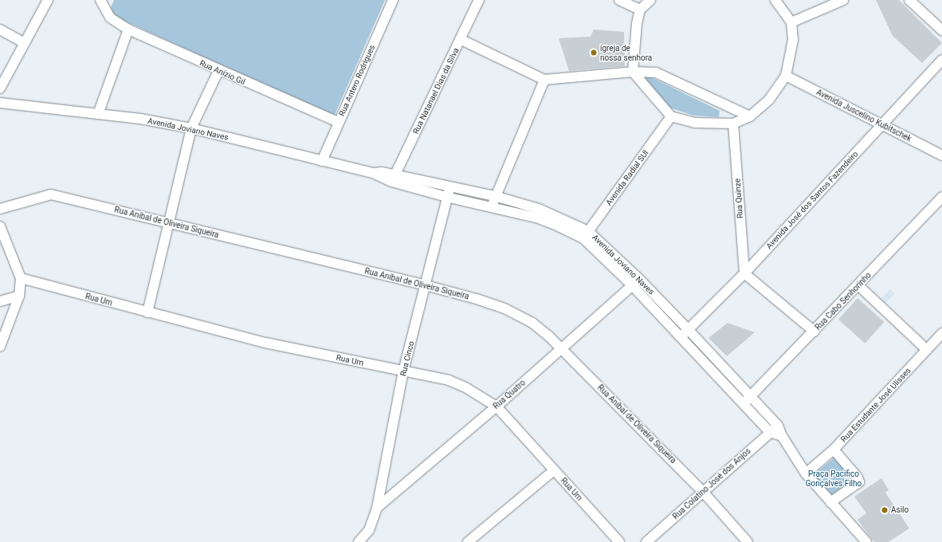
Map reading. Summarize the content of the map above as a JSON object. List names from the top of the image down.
{
  "streets": {
    "street": [
      "Rua Anízio Gil",
      "Rua Antero Rodrigues",
      "Rua Natanael Dias da Silva",
      "Avenida Juscelino Kubitschek",
      "Avenida Joviano Naves",
      "Avenida Radial SUl",
      "Rua Quinze",
      "Avenida José dos Santos Fazendeiro",
      "Rua Aníbal de Oliveira Siqueira",
      "Rua Um",
      "Rua Cabo Senhorinho",
      "Rua Cinco",
      "Rua Quatro",
      "Rua Estudante José Ulisses",
      "Rua Colatino José dos Anjos"
    ]
  },
  "crossings": [
    ["Rua Anízio Gil", "Rua Antero Rodrigues"],
    ["Rua Antero Rodrigues", "Avenida Joviano Naves"],
    ["Rua Natanael Dias da Silva", "Avenida Joviano Naves"],
    ["Avenida Juscelino Kubitschek", "Avenida José dos Santos Fazendeiro"],
    ["Avenida Joviano Naves", "Avenida Radial SUl"],
    ["Avenida Joviano Naves", "Avenida José dos Santos Fazendeiro"],
    ["Avenida Joviano Naves", "Rua Cabo Senhorinho"],
    ["Avenida Joviano Naves", "Rua Cinco"],
    ["Avenida Joviano Naves", "Rua Quatro"],
    ["Avenida Joviano Naves", "Rua Estudante José Ulisses"],
    ["Avenida Joviano Naves", "Rua Colatino José dos Anjos"],
    ["Rua Quinze", "Avenida José dos Santos Fazendeiro"],
    ["Rua Aníbal de Oliveira Siqueira", "Rua Cinco"],
    ["Rua Aníbal de Oliveira Siqueira", "Rua Quatro"],
    ["Rua Aníbal de Oliveira Siqueira", "Rua Colatino José dos Anjos"],
    ["Rua Um", "Rua Cinco"],
    ["Rua Um", "Rua Quatro"],
    ["Rua Cinco", "Rua Quatro"]
  ],
  "parks": ["Praça Pacifico Gonçalves Filho"],
  "places": ["igreja de nossa senhora", "Asilo"]
}
